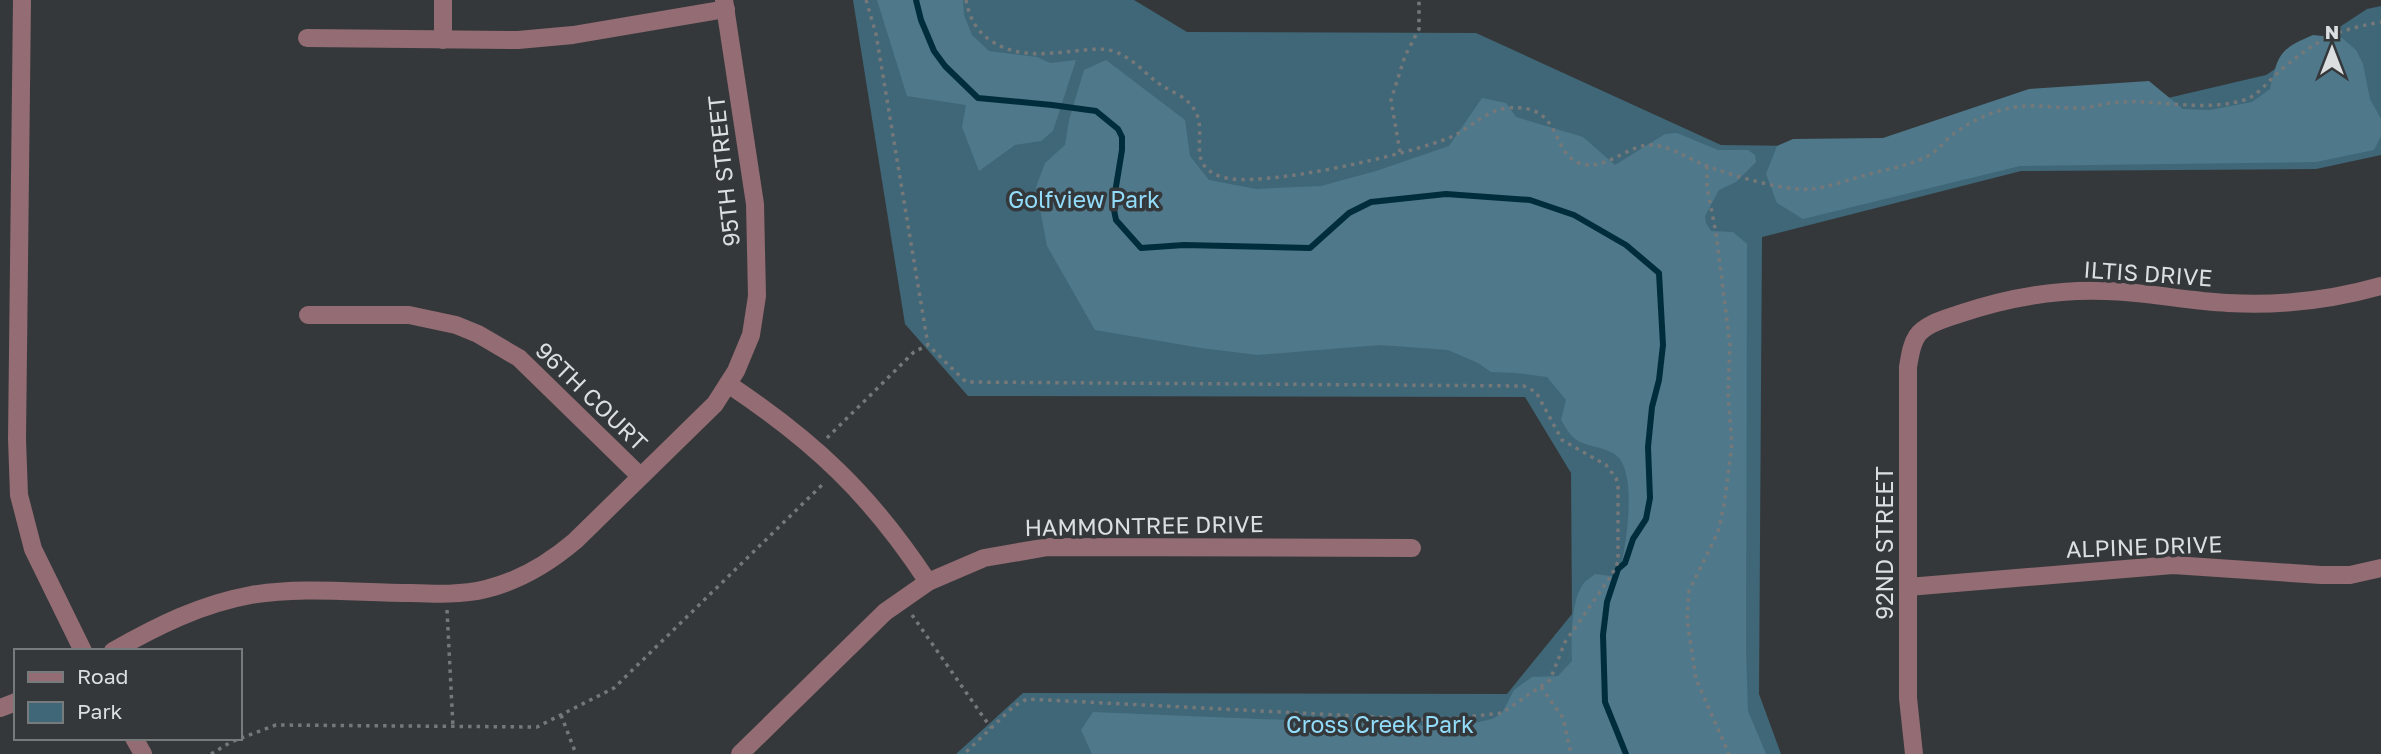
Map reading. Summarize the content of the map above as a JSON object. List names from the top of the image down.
{
  "streets": {
    "street": [
      "95TH STREET",
      "ILTIS DRIVE",
      "96TH COURT",
      "HAMMONTREE DRIVE",
      "92ND STREET",
      "ALPINE DRIVE"
    ]
  },
  "crossings": [
    ["95TH STREET", "96TH COURT"],
    ["ILTIS DRIVE", "92ND STREET"],
    ["92ND STREET", "ALPINE DRIVE"]
  ],
  "parks": ["Golfview Park", "Cross Creek Park"],
  "legend": ["Road", "Park"],
  "north": "top"
}
